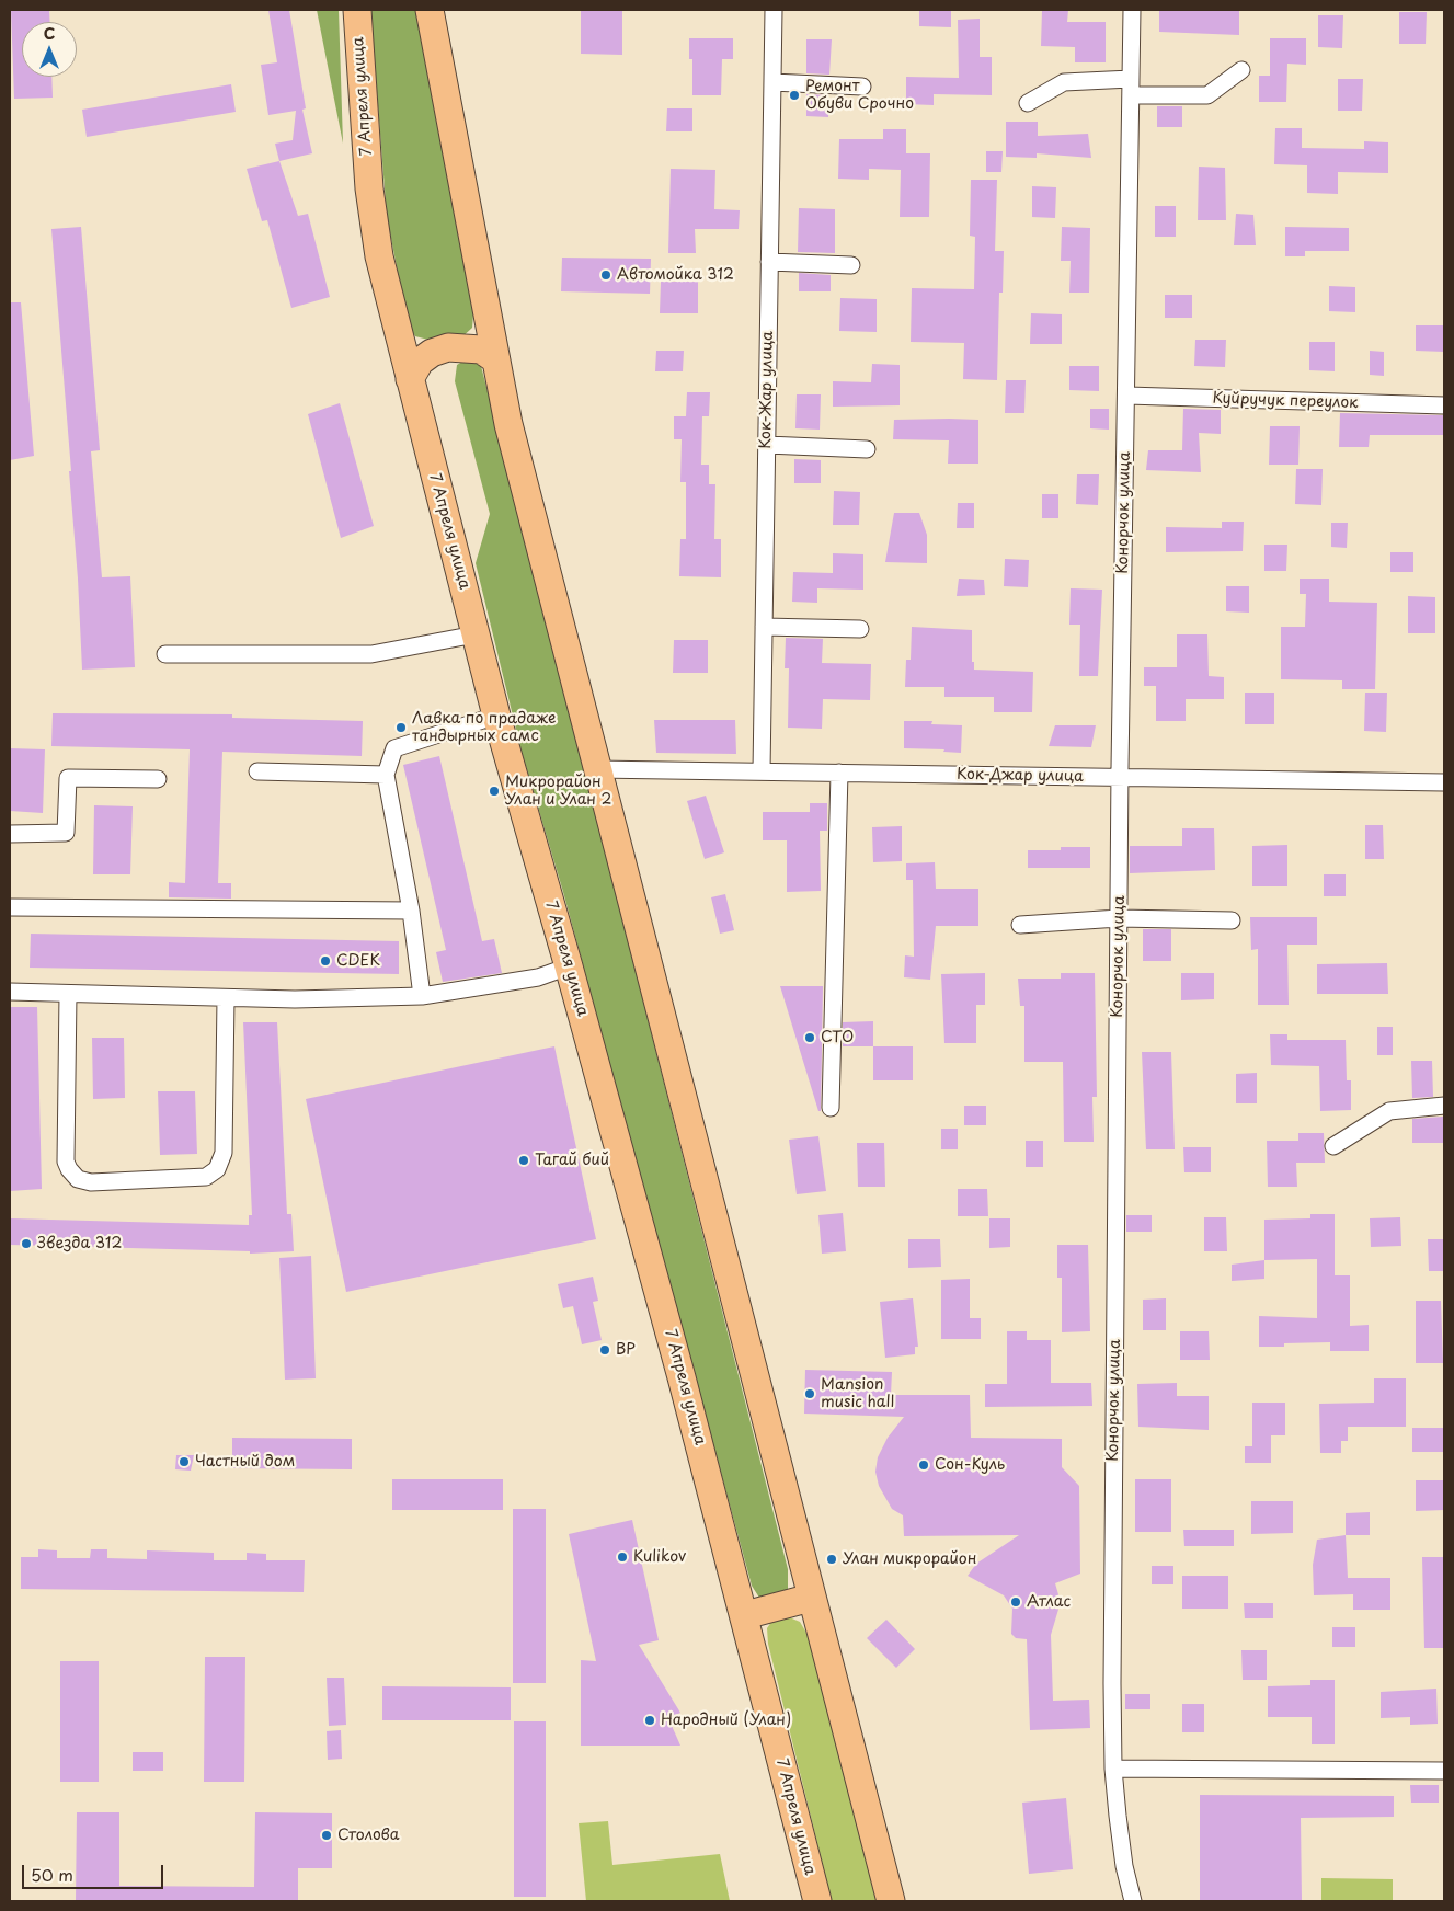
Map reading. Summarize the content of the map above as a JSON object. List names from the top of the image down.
{
  "streets": {
    "main road": ["7 Апреля улица"],
    "street": [
      "Кок-Жар улица",
      "Куйручук переулок",
      "Конорчок улица",
      "Кок-Джар улица"
    ]
  },
  "crossings": [
    ["Кок-Жар улица", "Кок-Джар улица"],
    ["Куйручук переулок", "Конорчок улица"],
    ["Конорчок улица", "Кок-Джар улица"]
  ],
  "places": [
    "Ремонт Обуви Срочно",
    "Автомойка 312",
    "Лавка по прадаже тандырных самс",
    "Микрорайон Улан и Улан 2",
    "CDEK",
    "СТО",
    "Тагай бий",
    "Звезда 312",
    "BP",
    "Mansion music hall",
    "Частный дом",
    "Сон-Куль",
    "Kulikov",
    "Улан микрорайон",
    "Атлас",
    "Народный (Улан)",
    "Столова"
  ],
  "scale_bar": "50 m",
  "north": "top"
}
